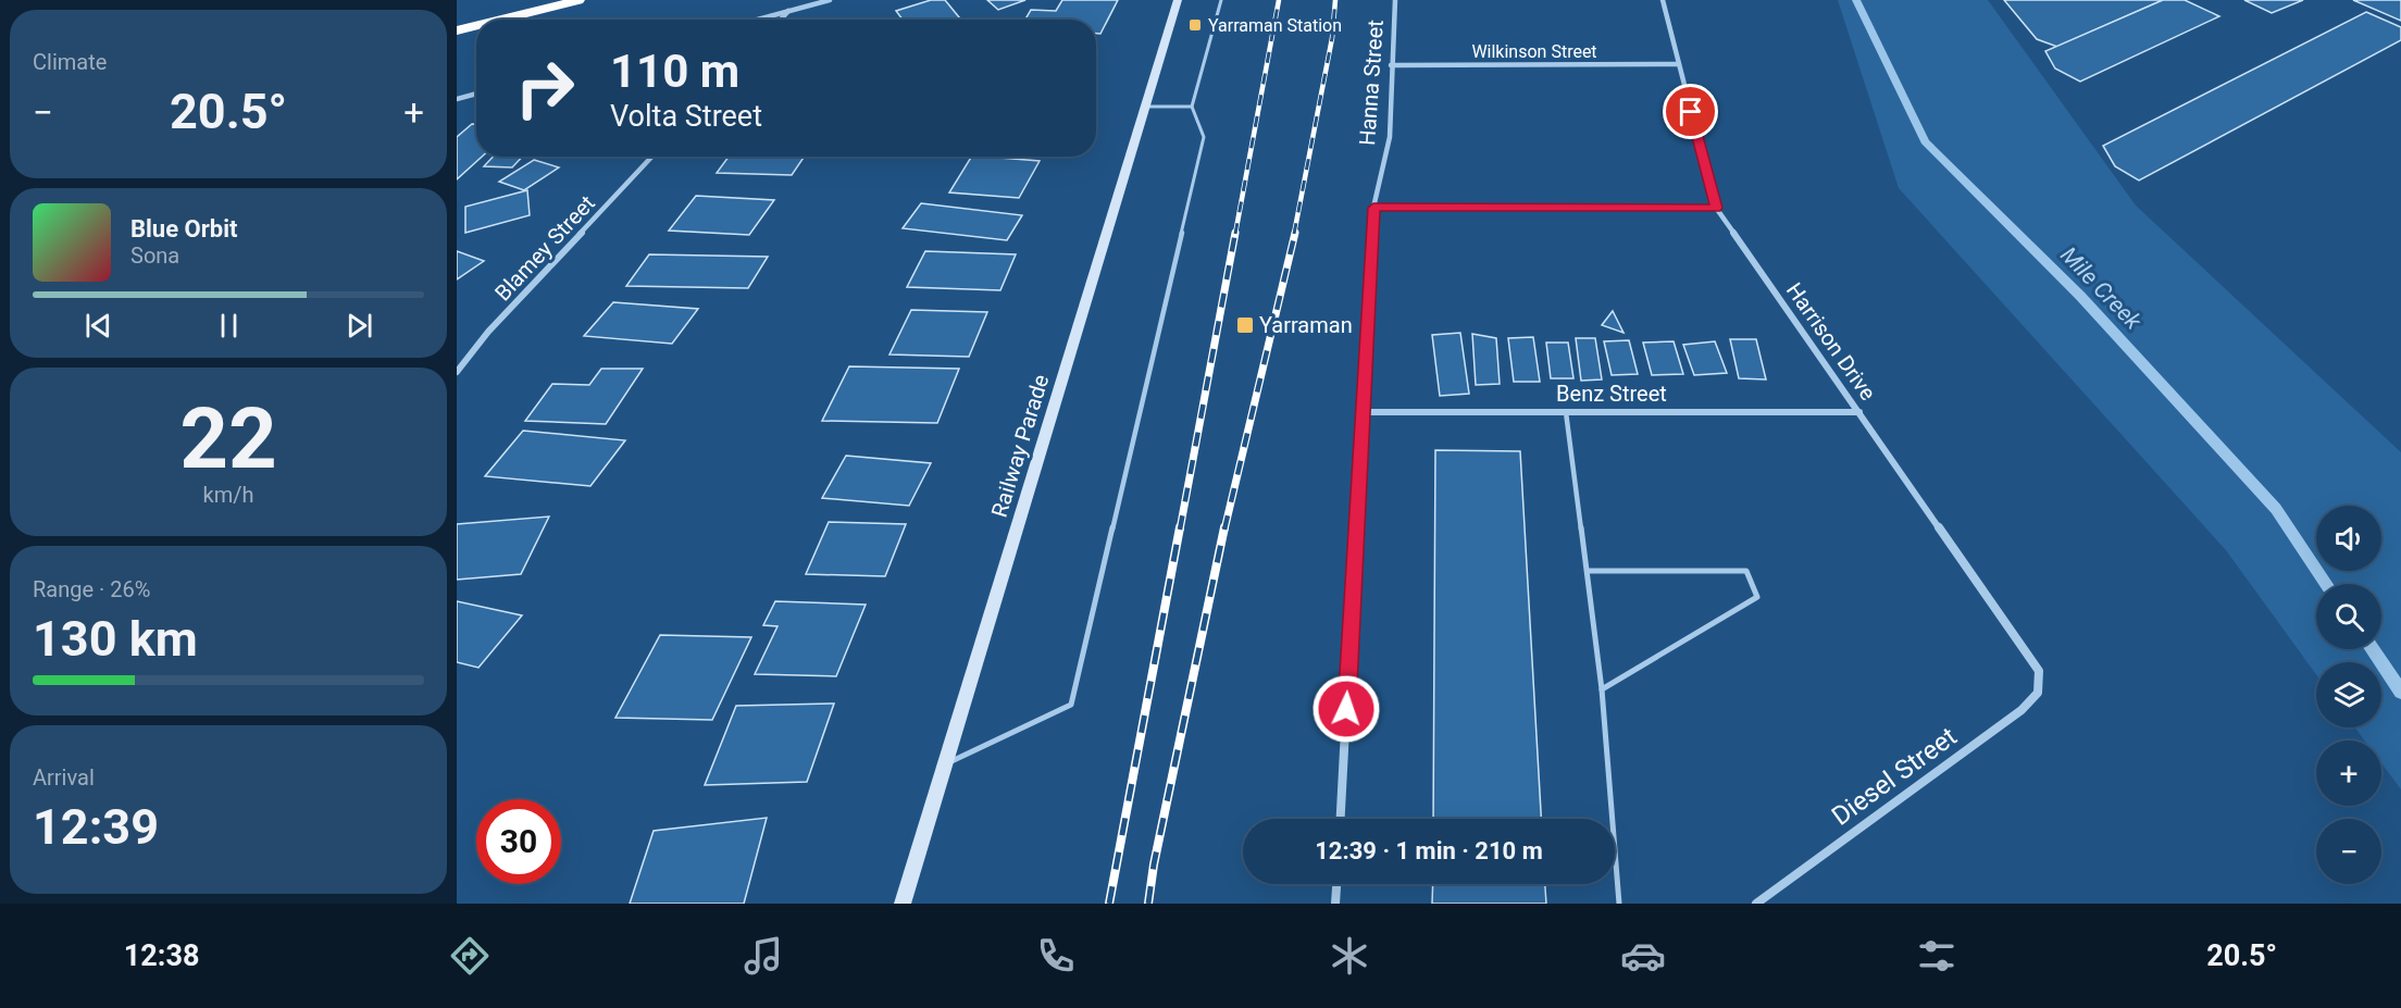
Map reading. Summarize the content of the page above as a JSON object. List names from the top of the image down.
{
  "streets": {
    "main road": ["Railway Parade"],
    "street": [
      "Wilkinson Street",
      "Hanna Street",
      "Blamey Street",
      "Harrison Drive",
      "Benz Street",
      "Diesel Street"
    ]
  },
  "crossings": [
    ["Wilkinson Street", "Hanna Street"],
    ["Wilkinson Street", "Harrison Drive"],
    ["Hanna Street", "Benz Street"],
    ["Harrison Drive", "Benz Street"],
    ["Harrison Drive", "Diesel Street"]
  ],
  "water": ["Mile Creek"],
  "places": {
    "transit": ["Yarraman Station", "Yarraman"]
  },
  "page": {
    "tile": [
      "Climate",
      ["22", "km/h"],
      ["Range · 26%", "130 km"],
      ["Arrival", "12:39"]
    ],
    "turn": ["110 m", "Volta Street"],
    "heat": ["−", "20.5°", "+"],
    "song": ["Blue Orbit", "Sona"],
    "map_buttons": ["+", "−"],
    "limit": "30",
    "trip": "12:39 · 1 min · 210 m",
    "tabs": ["12:38", "20.5°"]
  }
}
